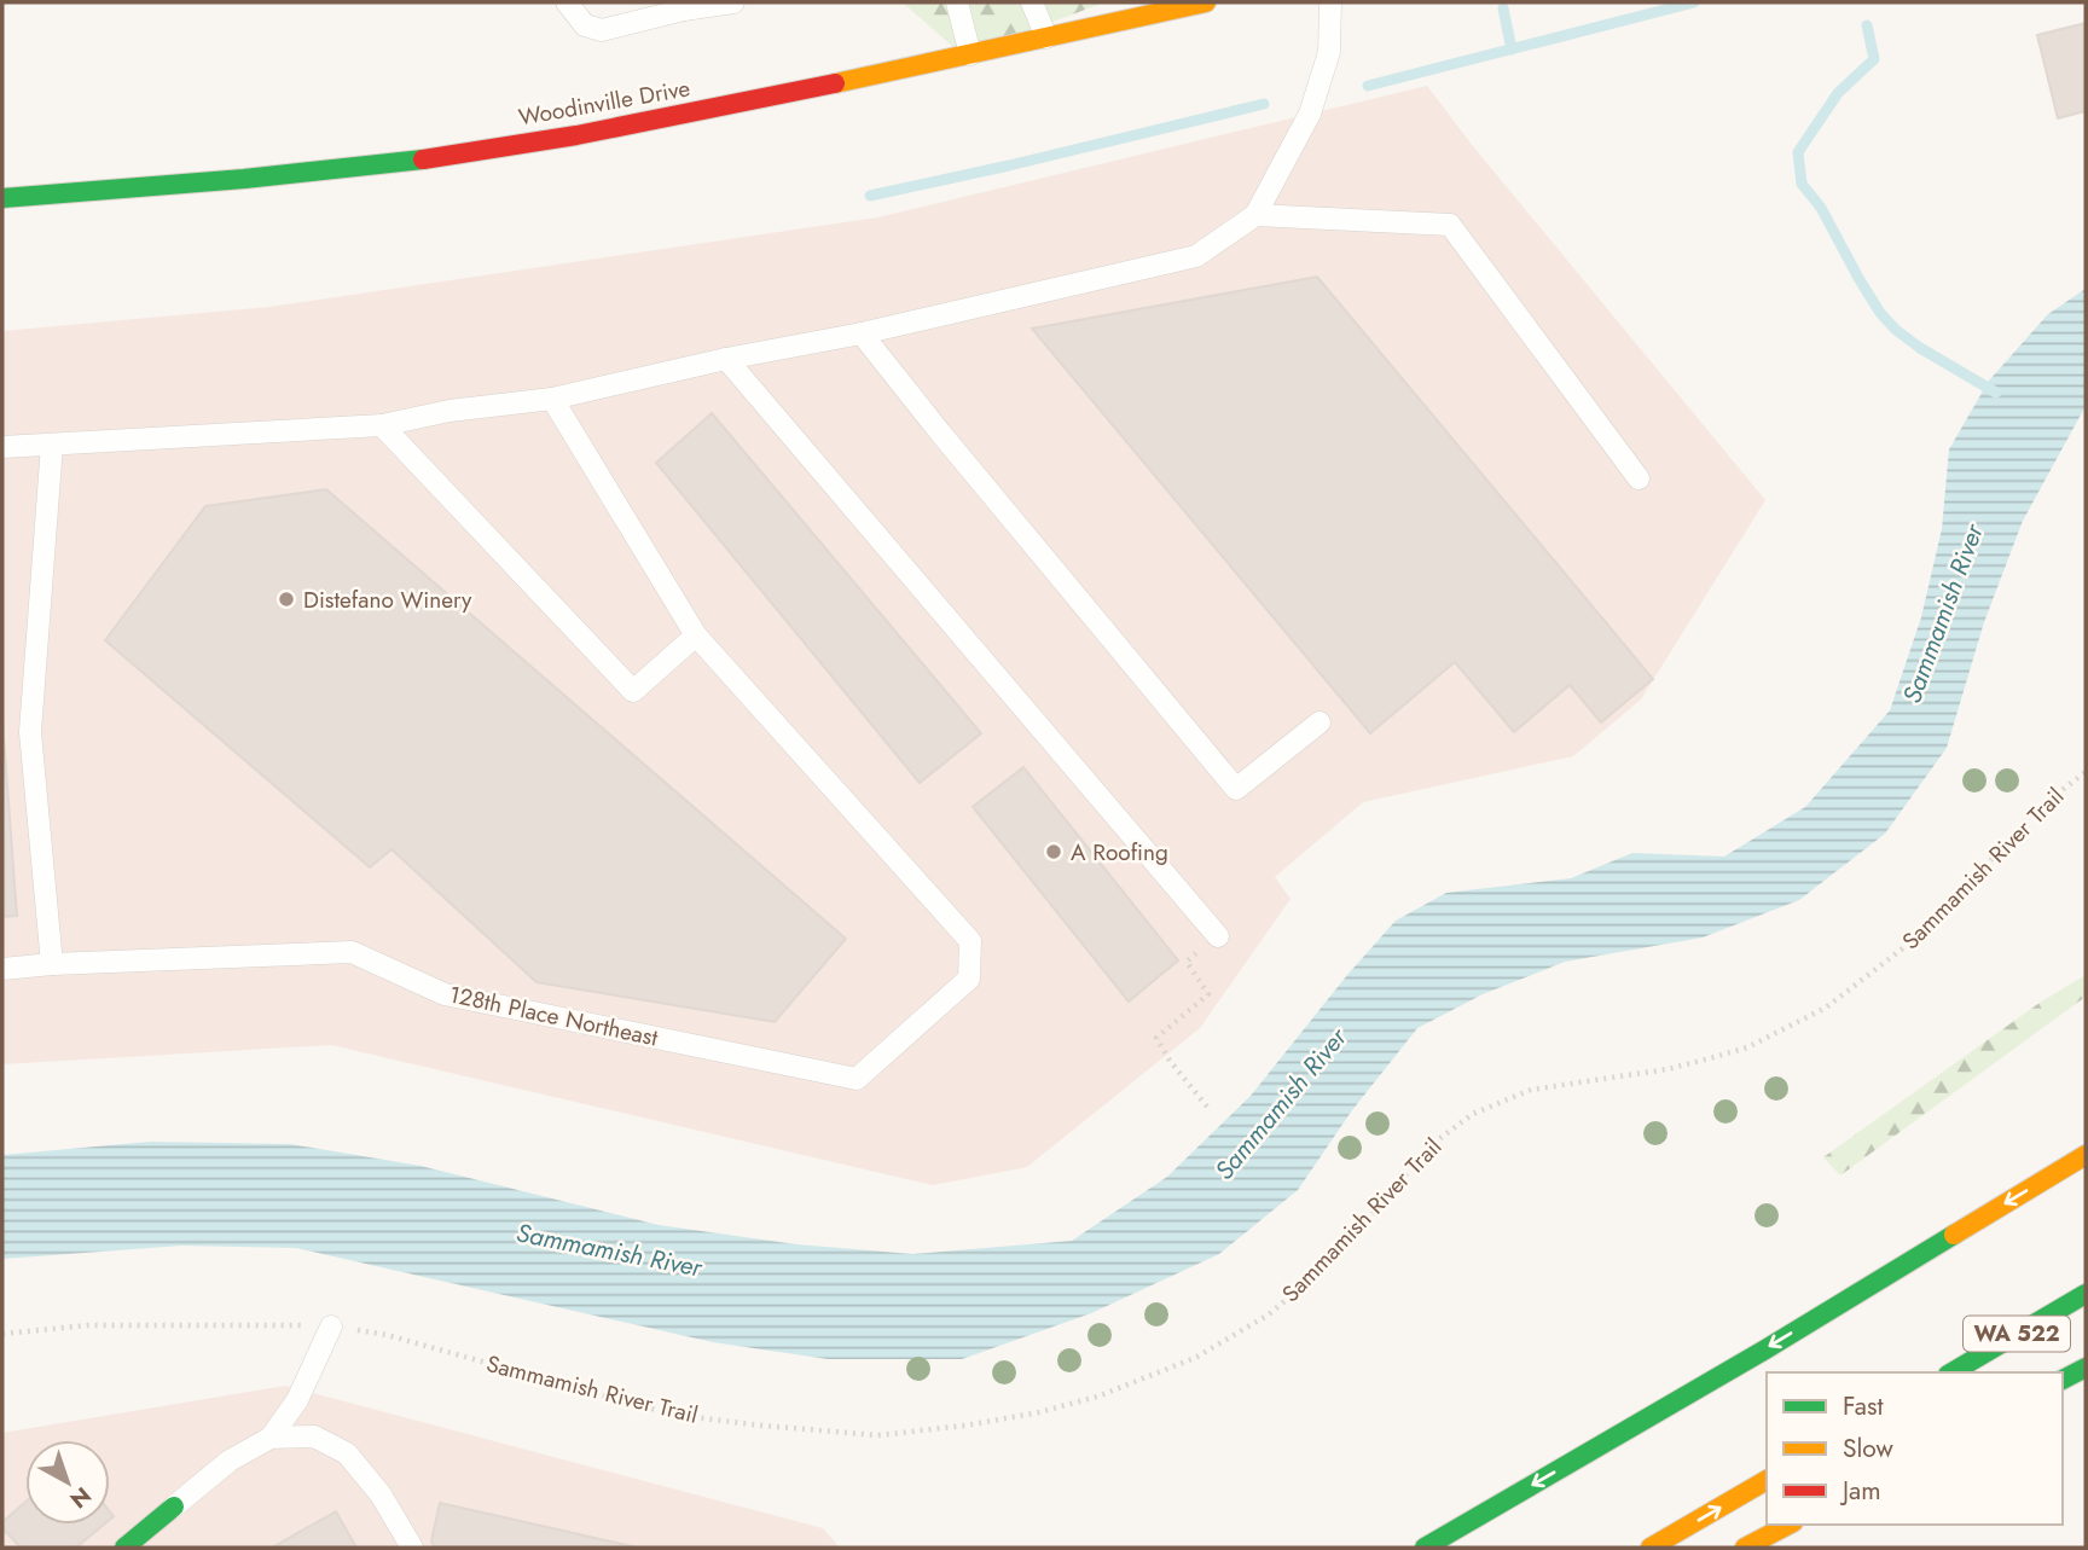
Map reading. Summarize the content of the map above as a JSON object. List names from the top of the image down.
{
  "streets": {
    "main road": ["Woodinville Drive", "WA 522"],
    "lane": ["128th Place Northeast"],
    "path": ["Sammamish River Trail"]
  },
  "water": ["Sammamish River"],
  "places": ["Distefano Winery", "A Roofing"],
  "legend": ["Fast", "Slow", "Jam"],
  "north": "bottom right"
}
